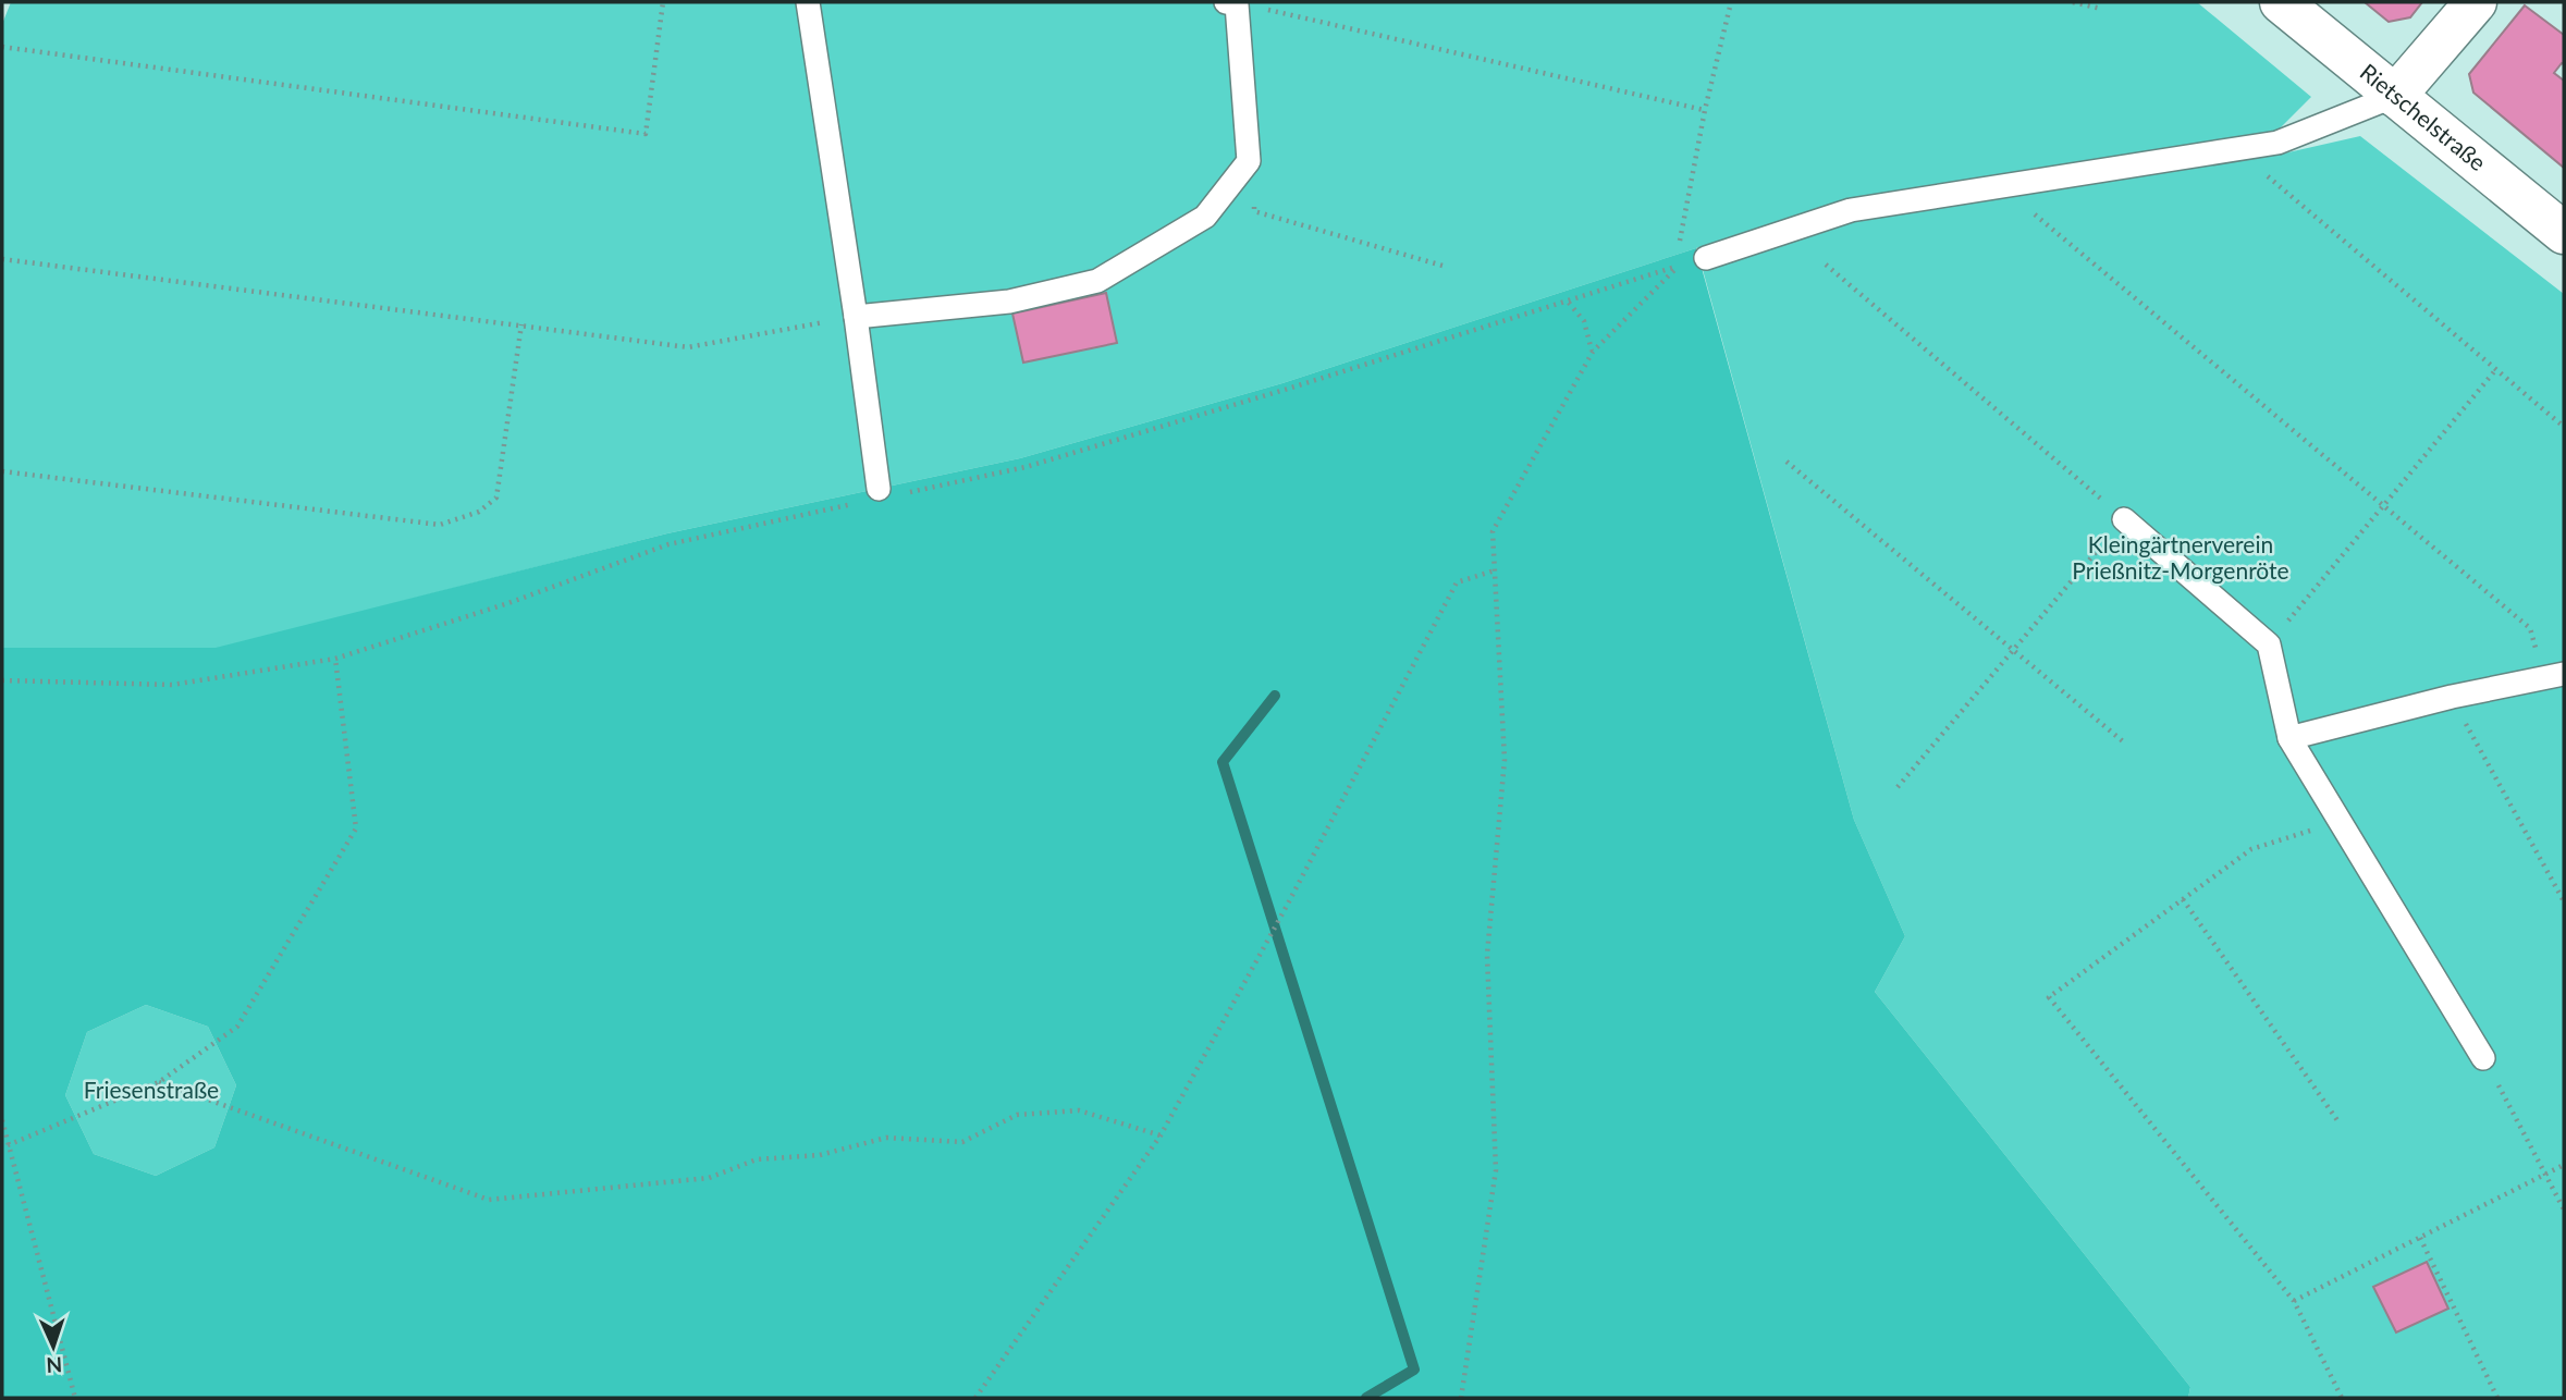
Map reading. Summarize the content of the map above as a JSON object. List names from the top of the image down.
{
  "streets": {
    "street": ["Rietschelstraße"]
  },
  "parks": ["Kleingärtnerverein Prießnitz-Morgenröte", "Friesenstraße"],
  "north": "bottom"
}
